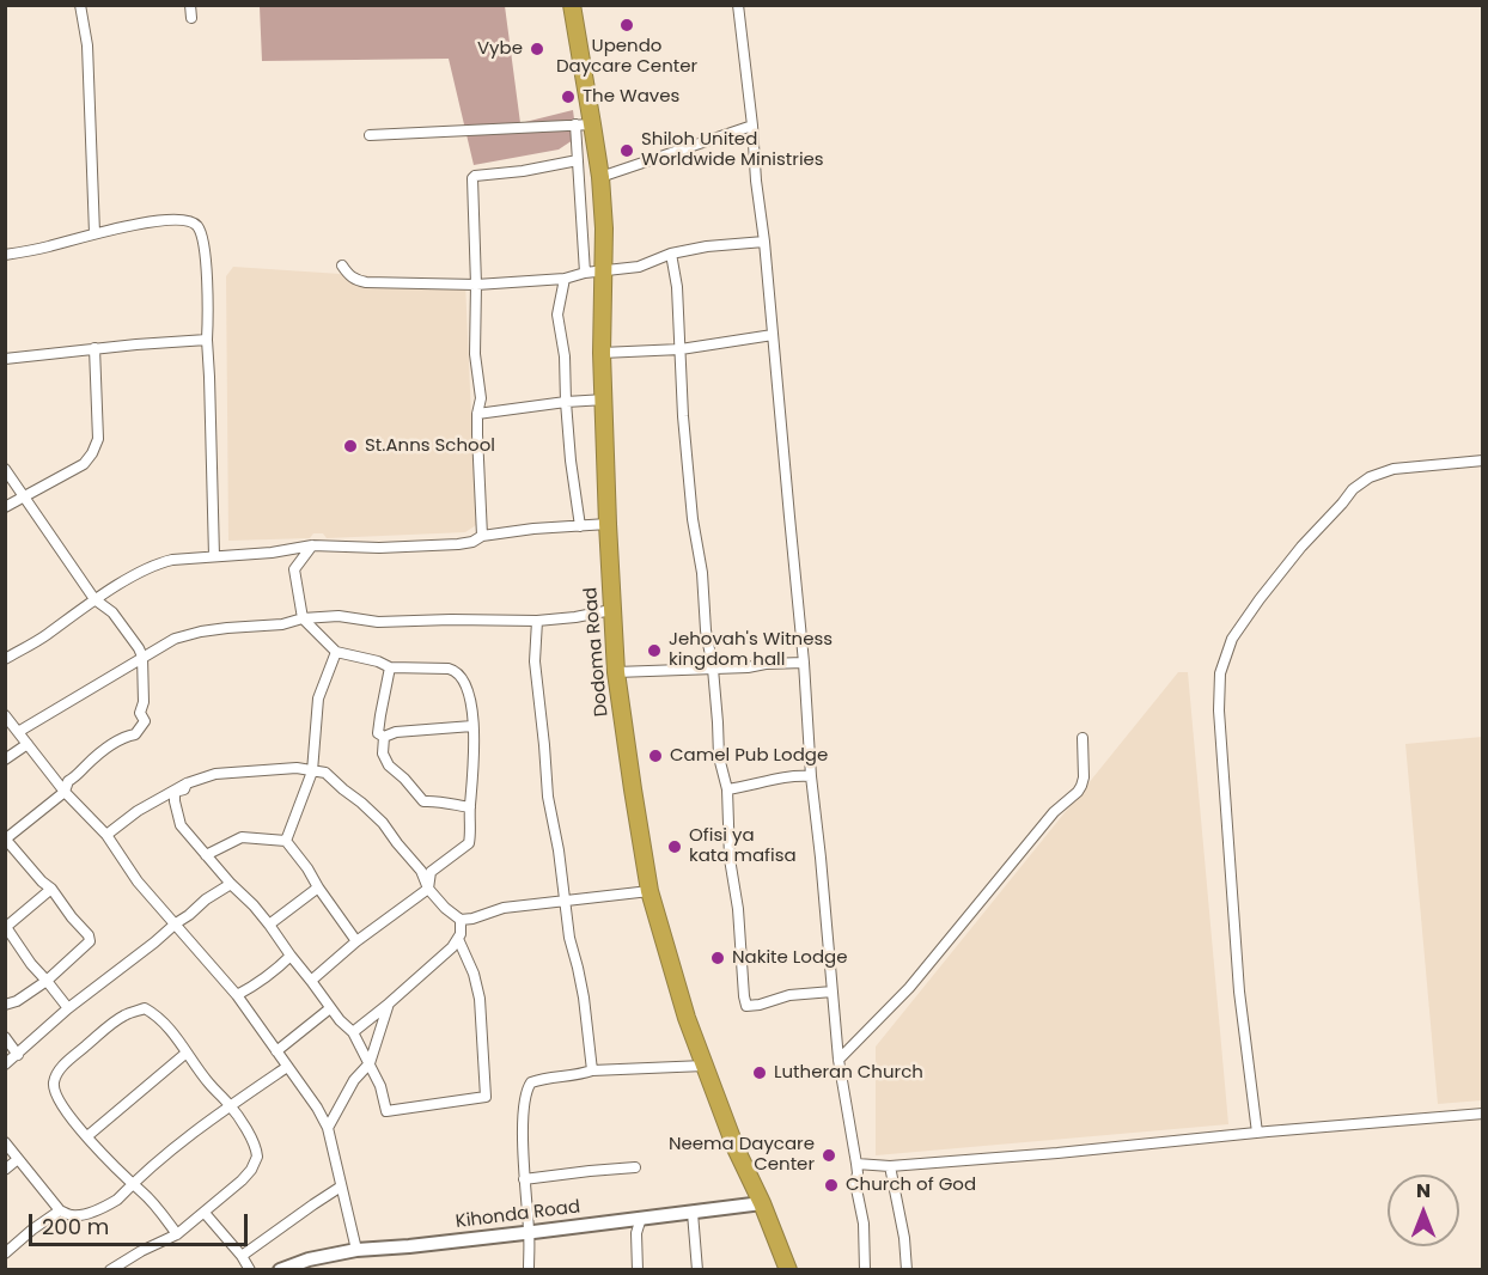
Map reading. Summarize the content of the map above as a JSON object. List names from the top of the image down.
{
  "streets": {
    "highway": ["Dodoma Road"],
    "street": ["Kihonda Road"]
  },
  "crossings": [
    ["Dodoma Road", "Kihonda Road"]
  ],
  "places": [
    "Upendo Daycare Center",
    "Vybe",
    "The Waves",
    "Shiloh United Worldwide Ministries",
    "St.Anns School",
    "Jehovah's Witness kingdom hall",
    "Camel Pub Lodge",
    "Ofisi ya kata mafisa",
    "Nakite Lodge",
    "Lutheran Church",
    "Neema Daycare Center",
    "Church of God"
  ],
  "scale_bar": "200 m",
  "north": "top"
}
